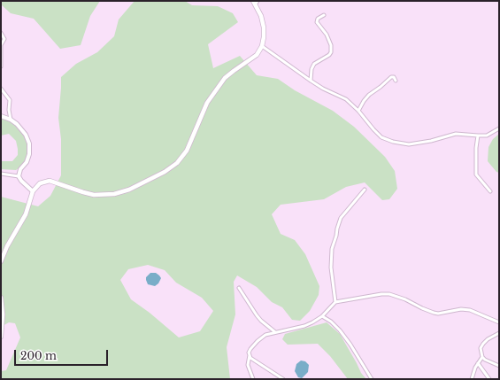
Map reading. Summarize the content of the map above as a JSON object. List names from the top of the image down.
{
  "scale_bar": "200 m"
}
